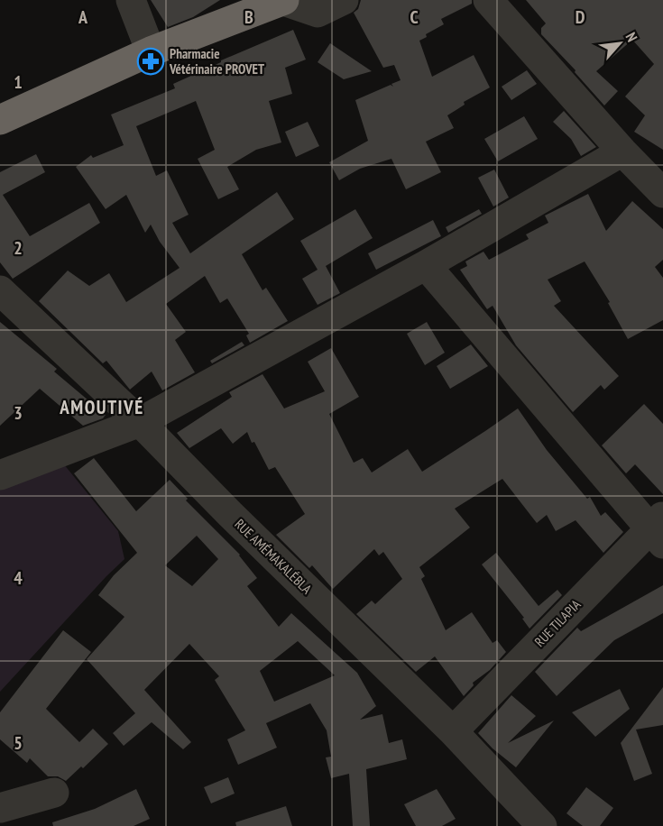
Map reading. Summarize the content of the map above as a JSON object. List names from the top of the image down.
{
  "streets": {
    "street": ["RUE AMÉMAKALÉBLA", "RUE TILAPIA"]
  },
  "crossings": [
    ["RUE AMÉMAKALÉBLA", "RUE TILAPIA"]
  ],
  "districts": ["AMOUTIVÉ"],
  "places": {
    "pharmacy": ["Pharmacie Vétérinaire PROVET"]
  },
  "north": "top right",
  "grid": {
    "columns": [
      "A",
      "B",
      "C",
      "D"
    ],
    "rows": [
      "1",
      "2",
      "3",
      "4",
      "5"
    ]
  }
}
